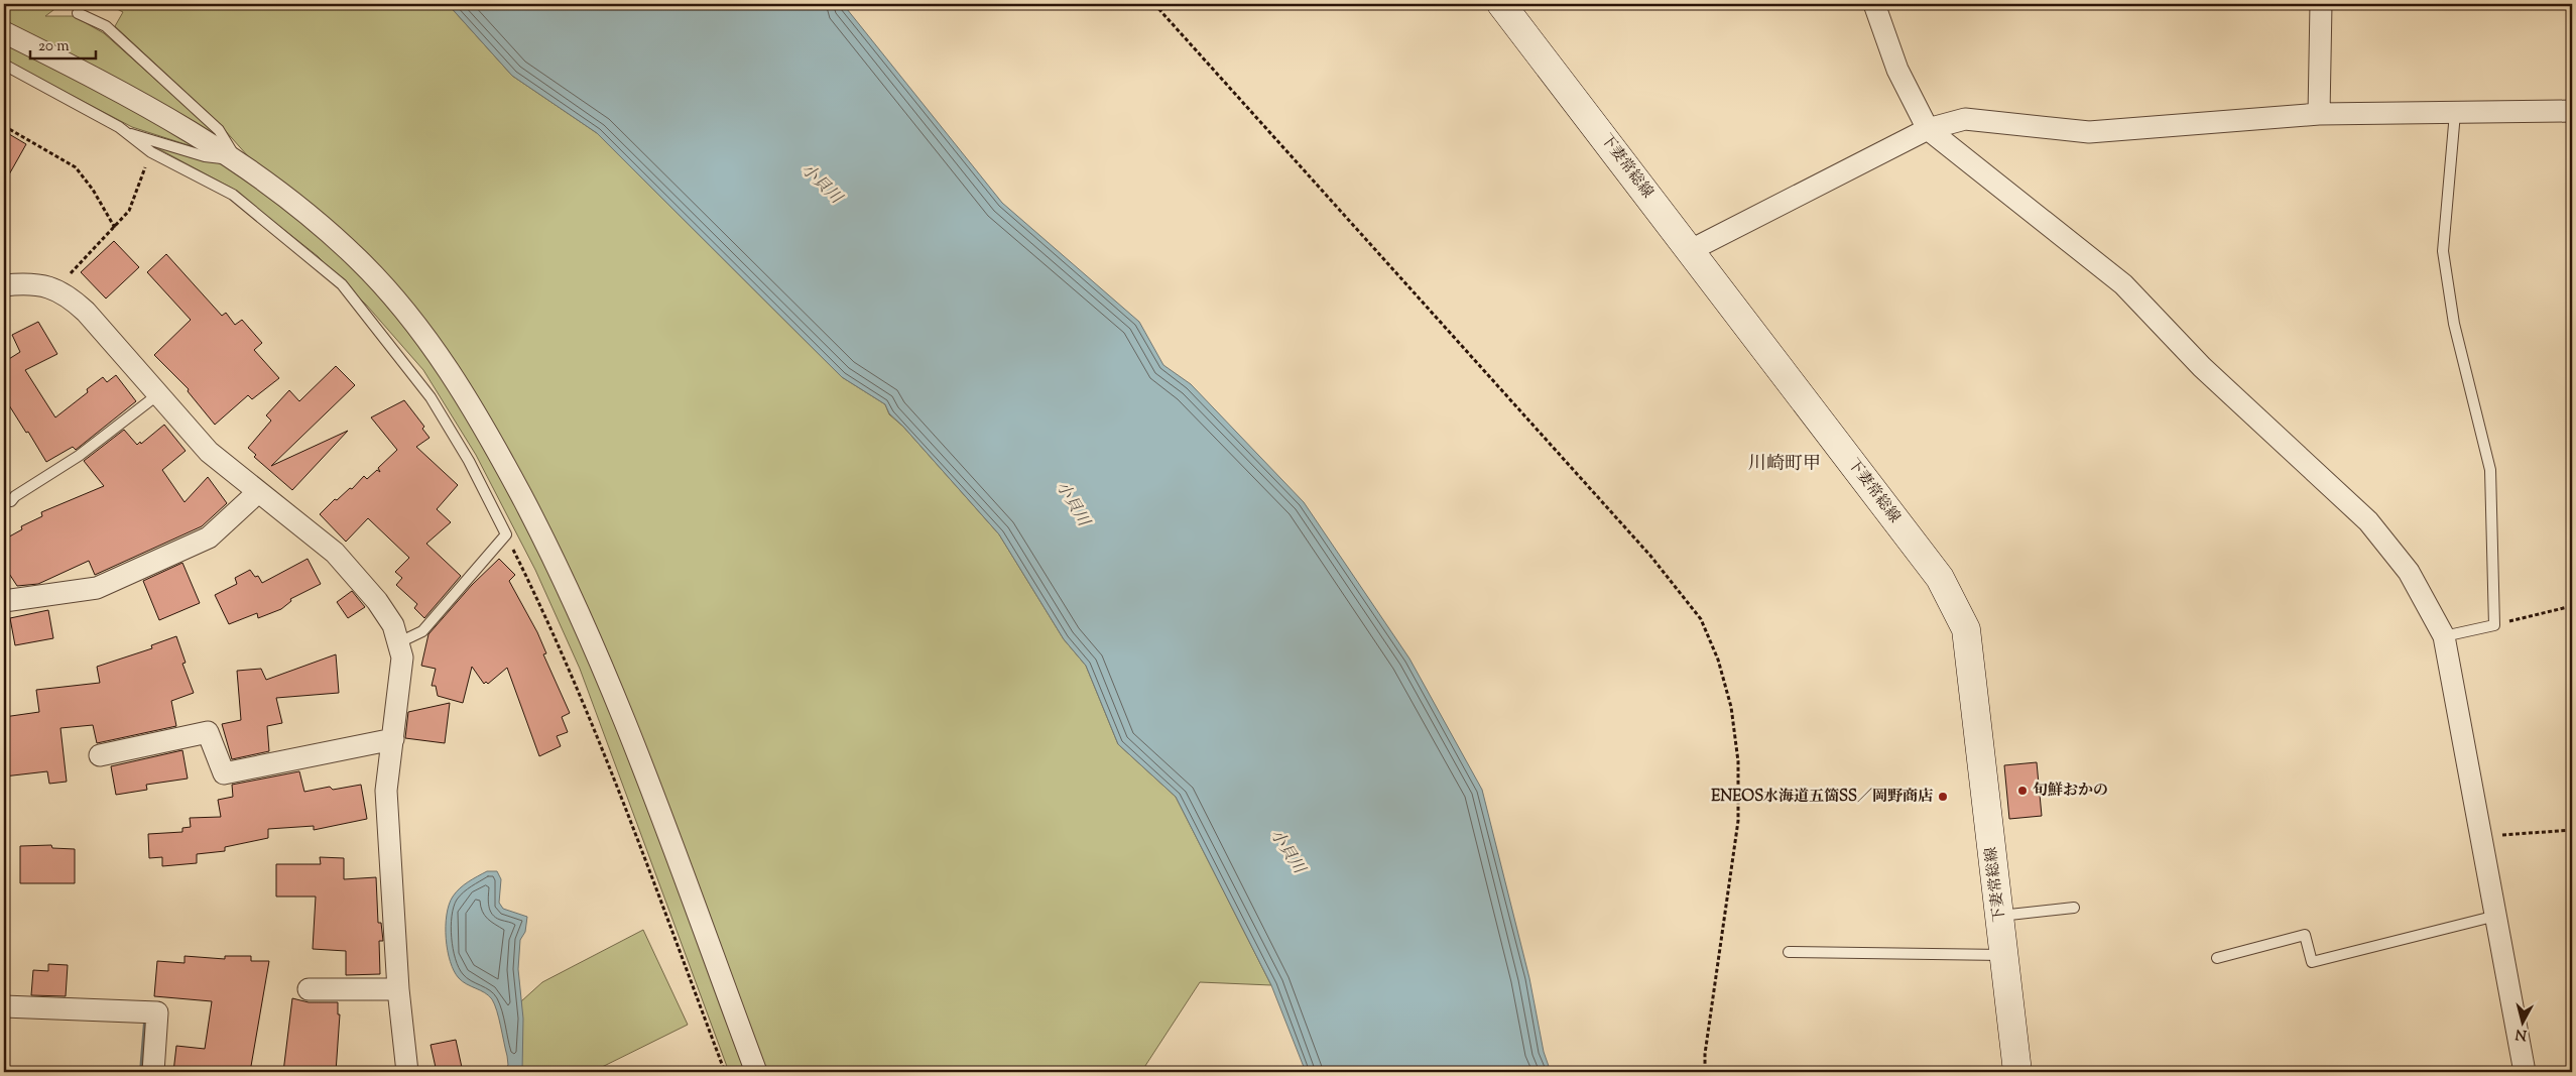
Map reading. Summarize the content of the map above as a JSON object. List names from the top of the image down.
{
  "streets": {
    "main road": ["下妻常総線"]
  },
  "districts": ["川崎町甲"],
  "water": ["小貝川"],
  "places": ["旬鮮おかの", "ENEOS水海道五箇SS／岡野商店"],
  "scale_bar": "20 m",
  "north": "bottom"
}
